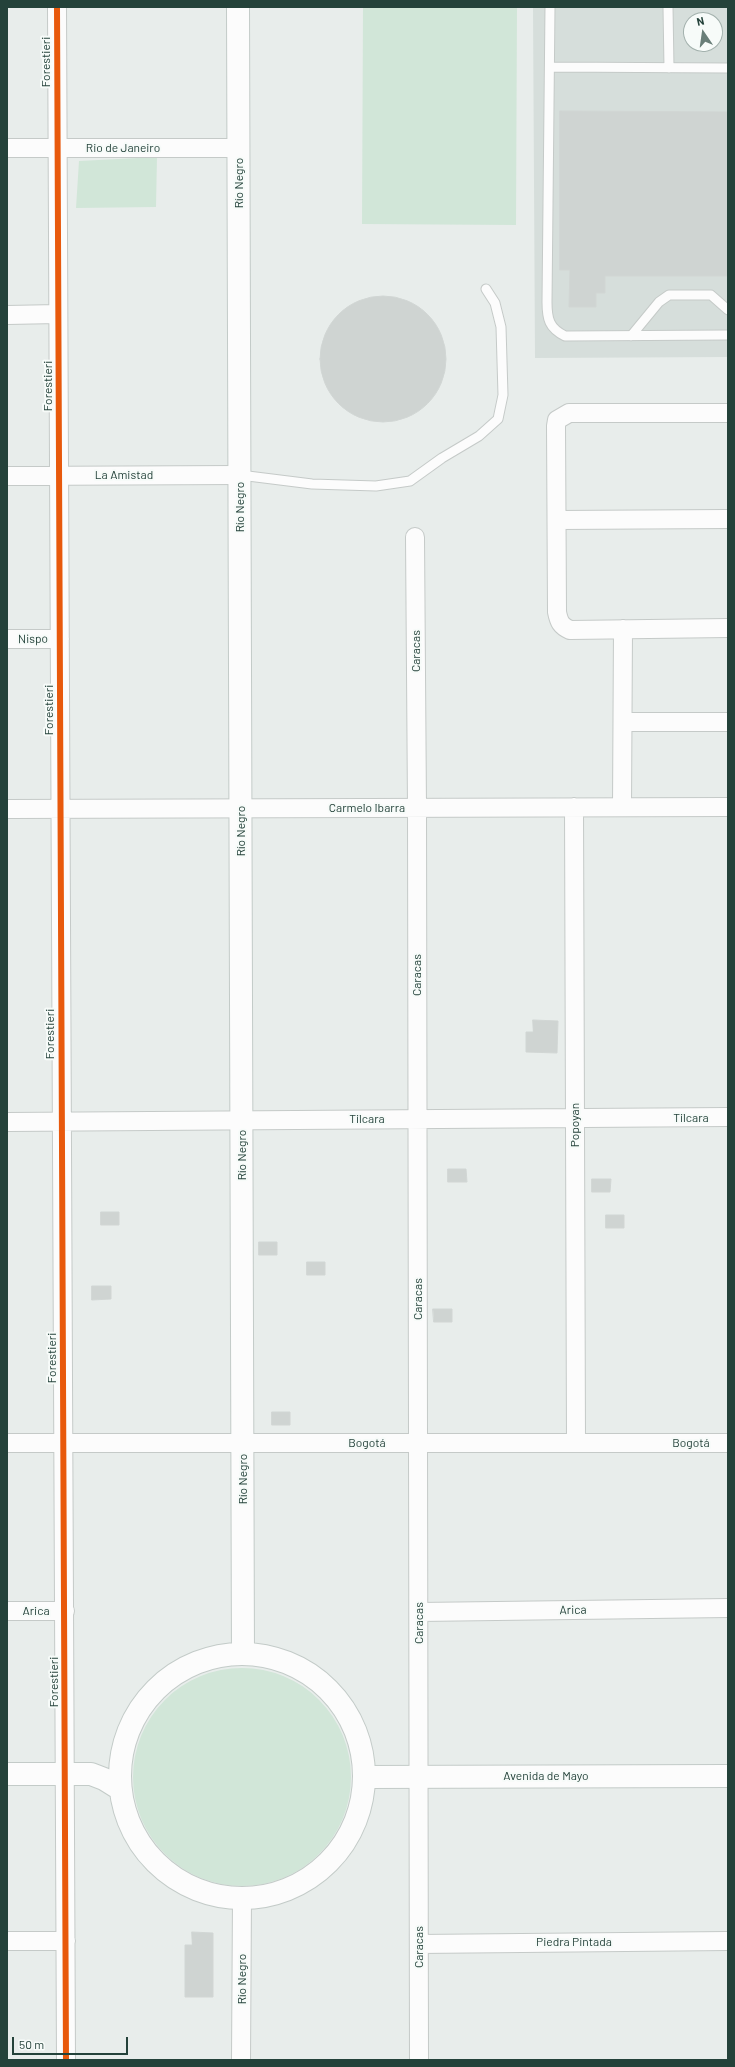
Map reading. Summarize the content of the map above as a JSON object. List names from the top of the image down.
{
  "streets": {
    "main road": ["Río Negro", "Avenida de Mayo"],
    "street": [
      "Forestieri",
      "Rio de Janeiro",
      "La Amistad",
      "Nispo",
      "Caracas",
      "Carmelo Ibarra",
      "Tilcara",
      "Popoyan",
      "Bogotá",
      "Arica",
      "Piedra Pintada"
    ]
  },
  "crossings": [
    ["Forestieri", "Rio de Janeiro"],
    ["Forestieri", "La Amistad"],
    ["Forestieri", "Nispo"],
    ["Forestieri", "Carmelo Ibarra"],
    ["Forestieri", "Tilcara"],
    ["Forestieri", "Bogotá"],
    ["Forestieri", "Arica"],
    ["Rio de Janeiro", "Río Negro"],
    ["Río Negro", "La Amistad"],
    ["Río Negro", "Carmelo Ibarra"],
    ["Río Negro", "Tilcara"],
    ["Río Negro", "Bogotá"],
    ["Caracas", "Carmelo Ibarra"],
    ["Caracas", "Tilcara"],
    ["Caracas", "Bogotá"],
    ["Caracas", "Arica"],
    ["Caracas", "Avenida de Mayo"],
    ["Caracas", "Piedra Pintada"],
    ["Carmelo Ibarra", "Popoyan"],
    ["Tilcara", "Popoyan"],
    ["Popoyan", "Bogotá"]
  ],
  "scale_bar": "50 m",
  "north": "top"
}
